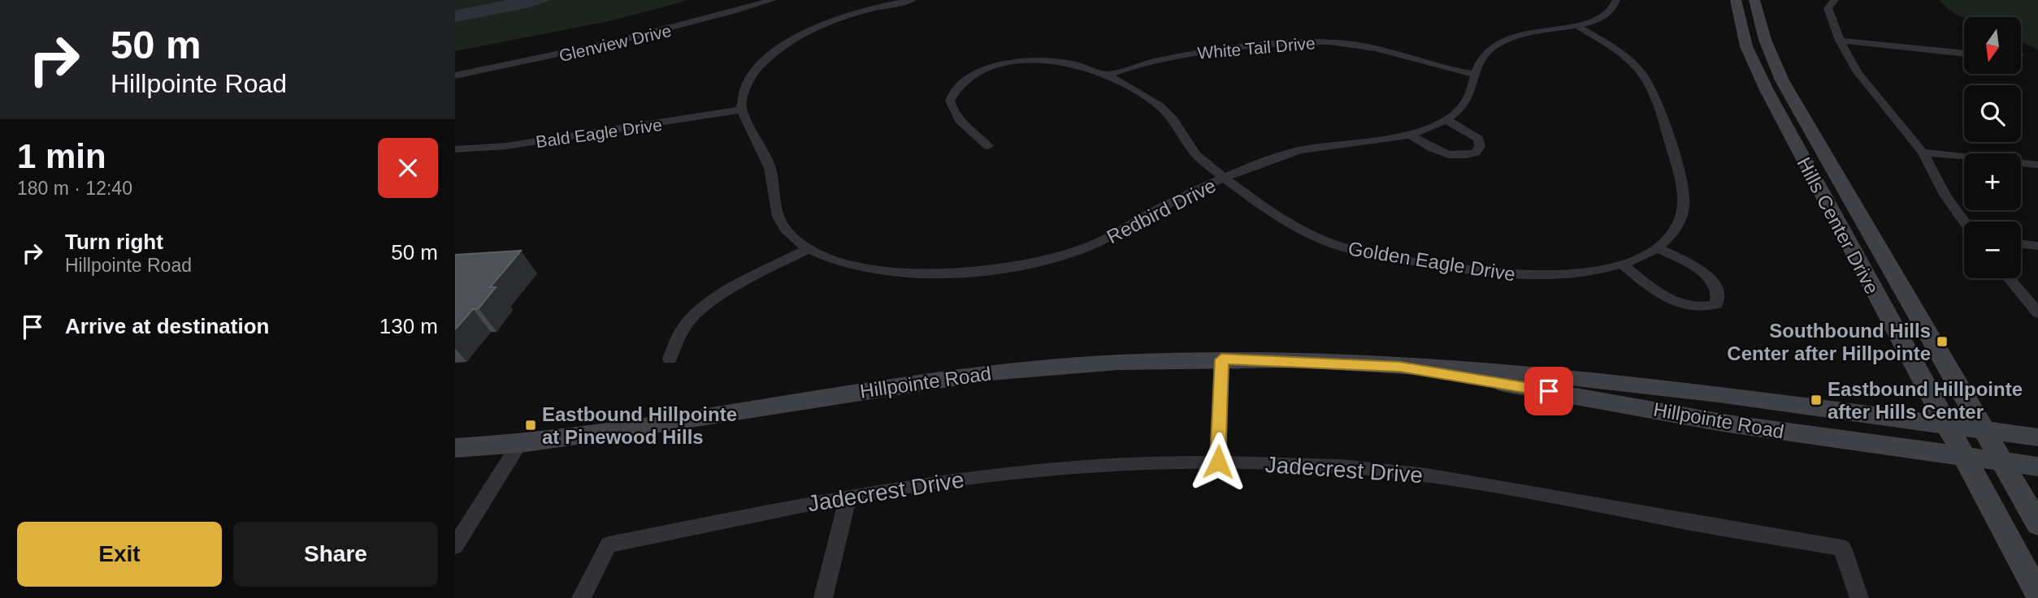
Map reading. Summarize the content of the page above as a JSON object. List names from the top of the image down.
{
  "streets": {
    "main road": ["Hills Center Drive", "Hillpointe Road"],
    "street": [
      "Glenview Drive",
      "White Tail Drive",
      "Bald Eagle Drive",
      "Redbird Drive",
      "Golden Eagle Drive",
      "Jadecrest Drive"
    ]
  },
  "crossings": [
    ["White Tail Drive", "Redbird Drive"],
    ["White Tail Drive", "Golden Eagle Drive"],
    ["Bald Eagle Drive", "Redbird Drive"],
    ["Redbird Drive", "Golden Eagle Drive"],
    ["Hills Center Drive", "Hillpointe Road"]
  ],
  "places": {
    "transit": ["Southbound Hills Center after Hillpointe", "Eastbound Hillpointe after Hills Center", "Eastbound Hillpointe at Pinewood Hills"]
  },
  "north": "bottom",
  "page": {
    "turn": ["50 m", "Hillpointe Road"],
    "map_buttons": ["+", "−"],
    "heading": ["1 min", "180 m · 12:40"],
    "list": [
      {
        "name": "Turn right",
        "note": "Hillpointe Road",
        "value": "50 m"
      },
      {
        "name": "Arrive at destination",
        "value": "130 m"
      }
    ],
    "buttons": ["Exit", "Share"]
  }
}
